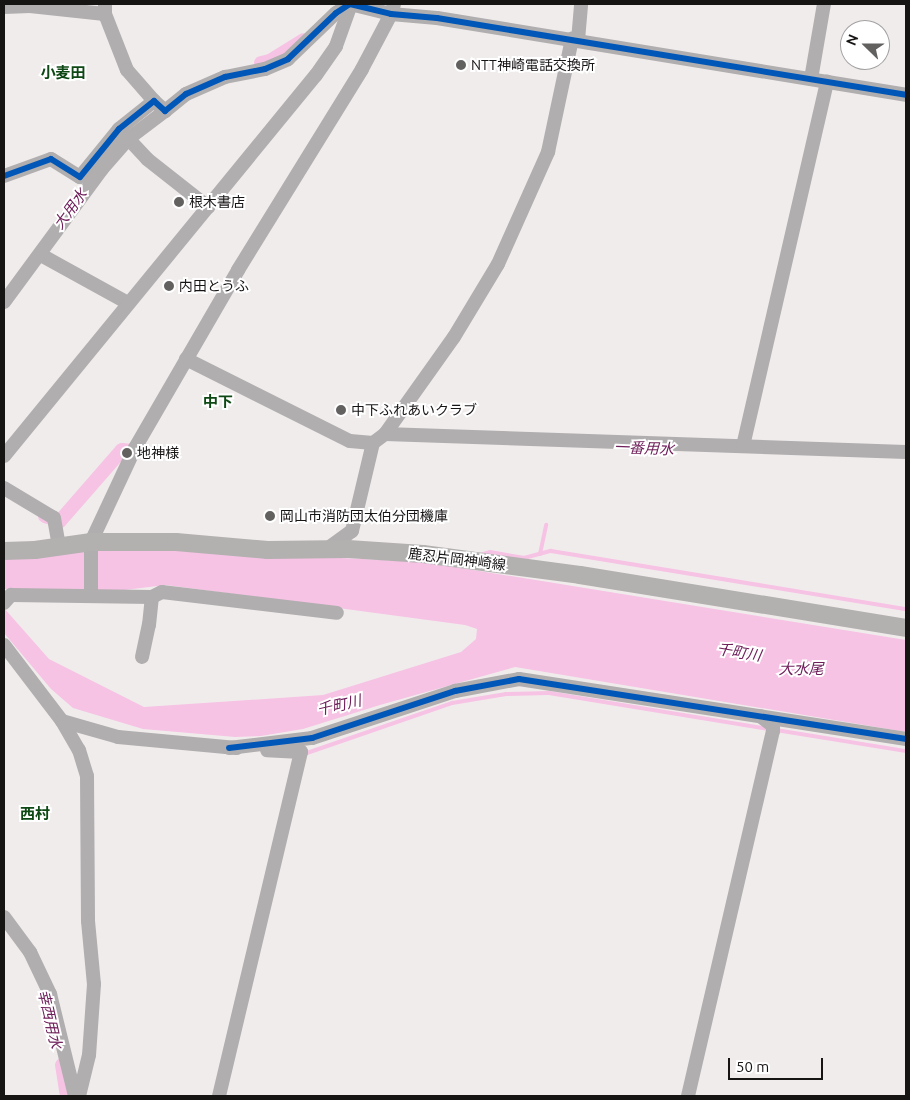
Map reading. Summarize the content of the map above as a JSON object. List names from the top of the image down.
{
  "streets": {
    "main road": ["鹿忍片岡神崎線"]
  },
  "districts": ["小麦田", "中下", "西村"],
  "water": [
    "大用水",
    "一番用水",
    "千町川",
    "大水尾",
    "幸西用水"
  ],
  "places": [
    "NTT神崎電話交換所",
    "根木書店",
    "内田とうふ",
    "中下ふれあいクラブ",
    "地神様",
    "岡山市消防団太伯分団機庫"
  ],
  "scale_bar": "50 m",
  "north": "left"
}
